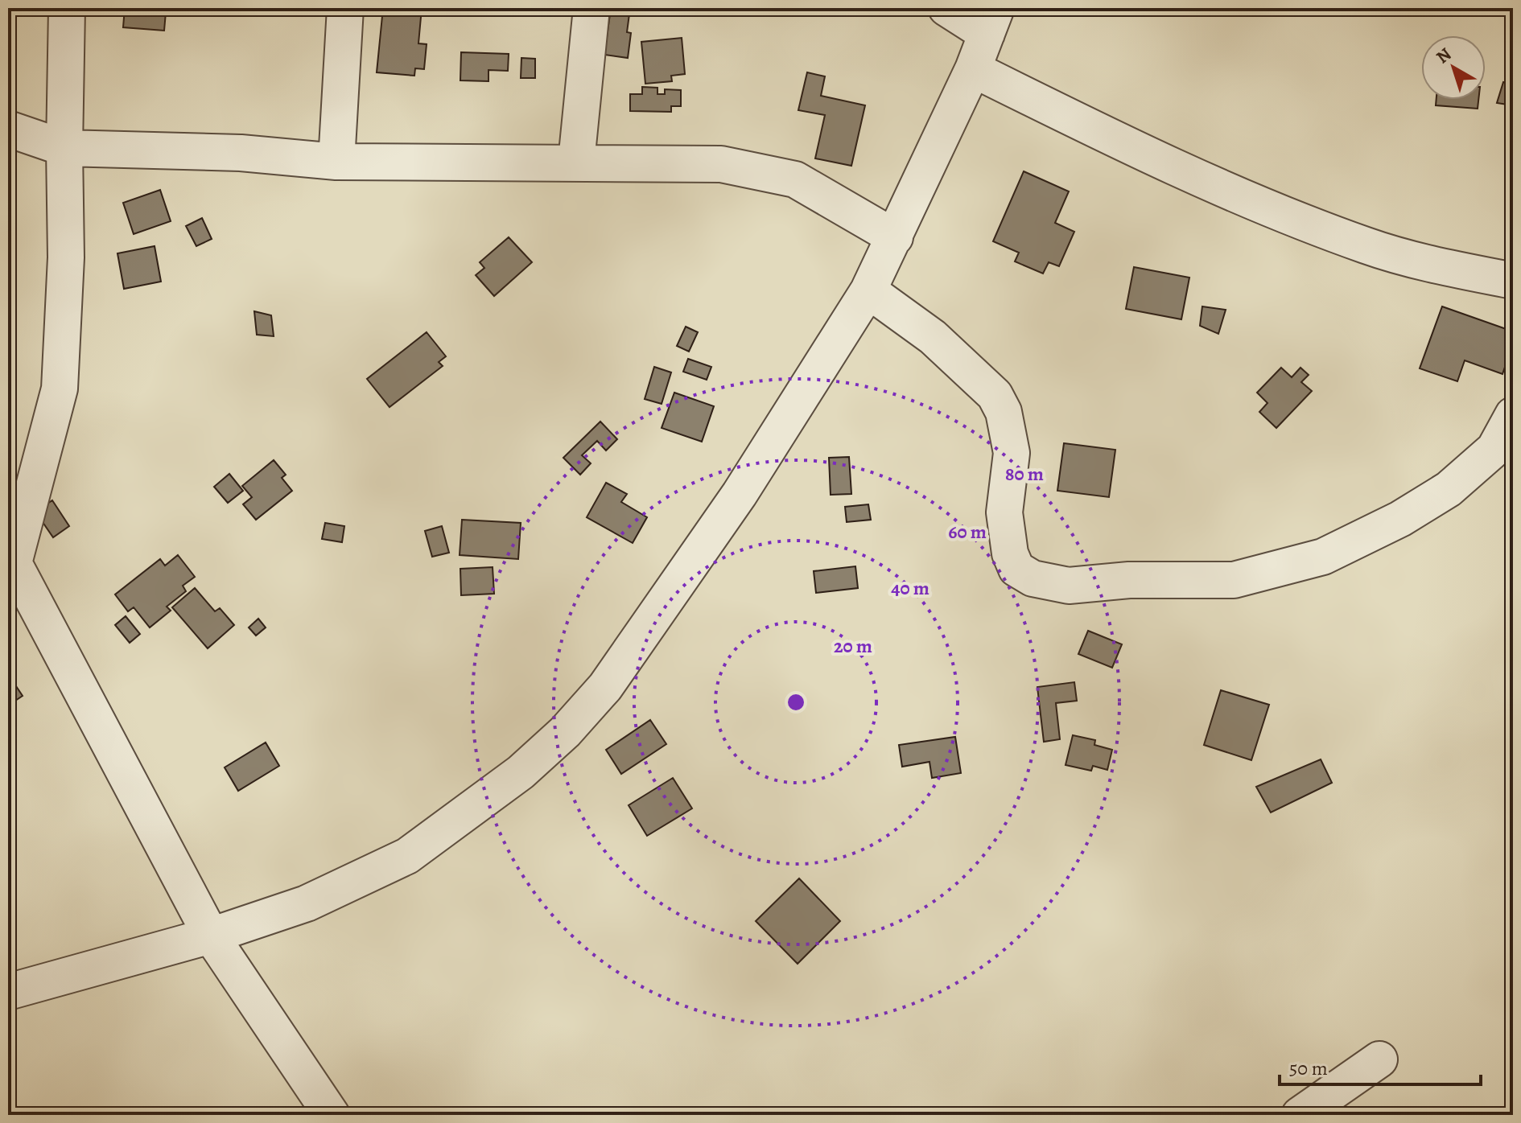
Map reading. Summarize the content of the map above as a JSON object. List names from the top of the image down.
{
  "scale_bar": "50 m",
  "north": "top left",
  "rings": [
    "80 m",
    "60 m",
    "40 m",
    "20 m"
  ]
}
